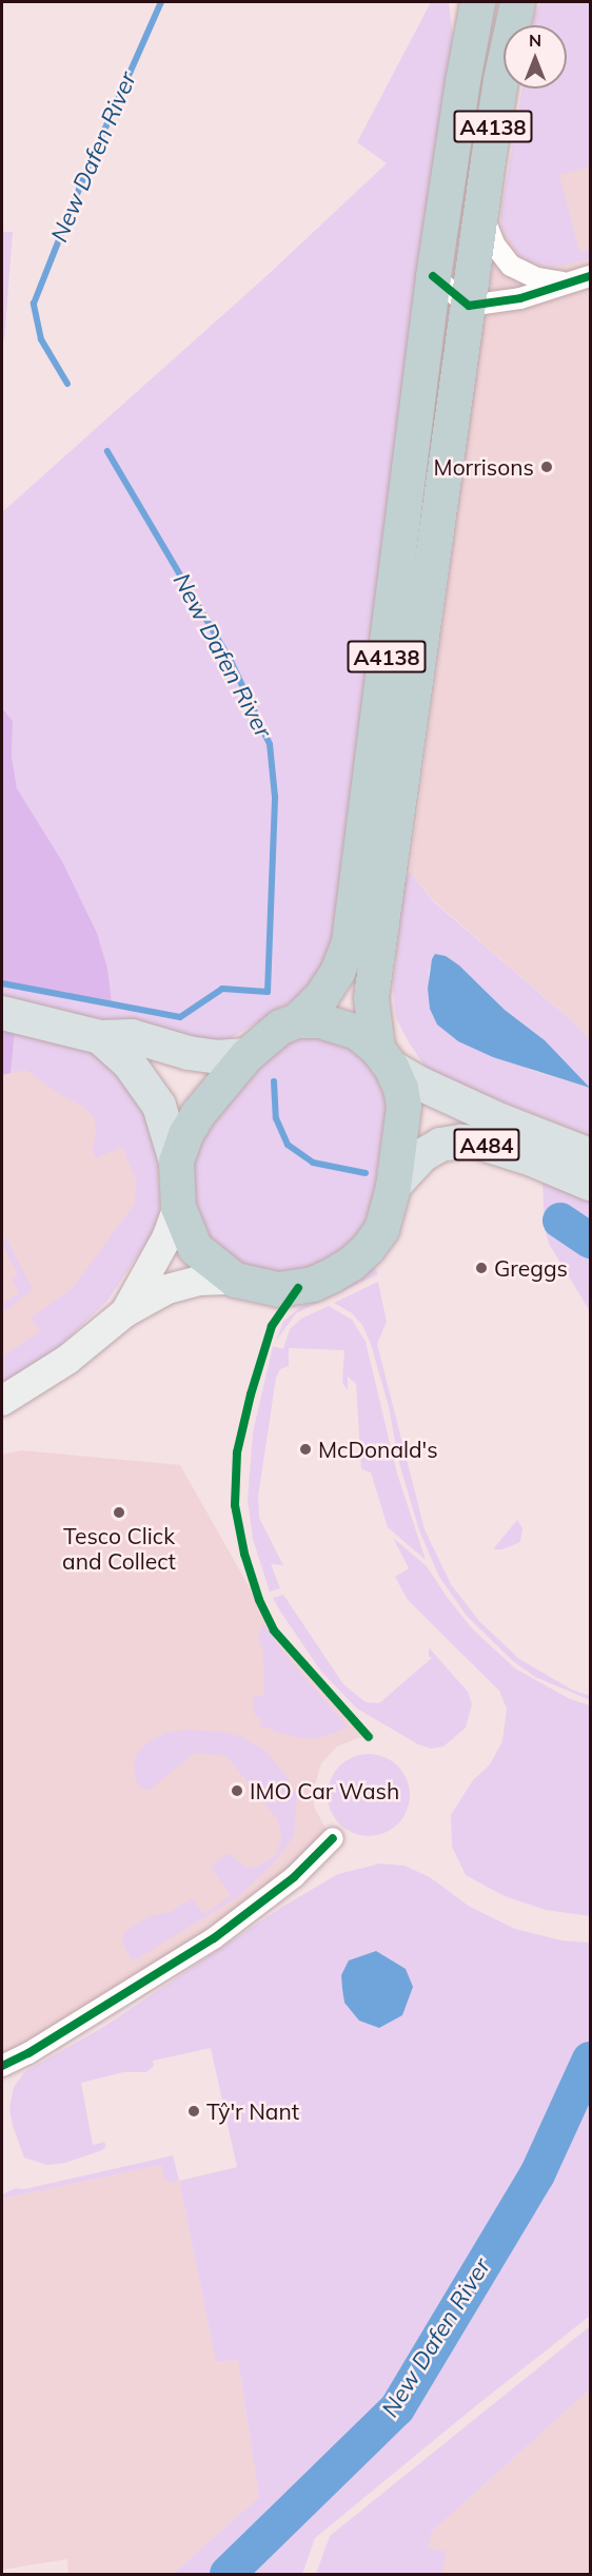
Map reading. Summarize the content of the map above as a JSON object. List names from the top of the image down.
{
  "streets": {
    "highway": ["A4138"],
    "main road": ["A484"]
  },
  "crossings": [
    ["A4138", "A484"]
  ],
  "water": ["New Dafen River"],
  "places": [
    "Morrisons",
    "Greggs",
    "McDonald's",
    "Tesco Click and Collect",
    "IMO Car Wash",
    "Tŷ'r Nant"
  ],
  "north": "top"
}
